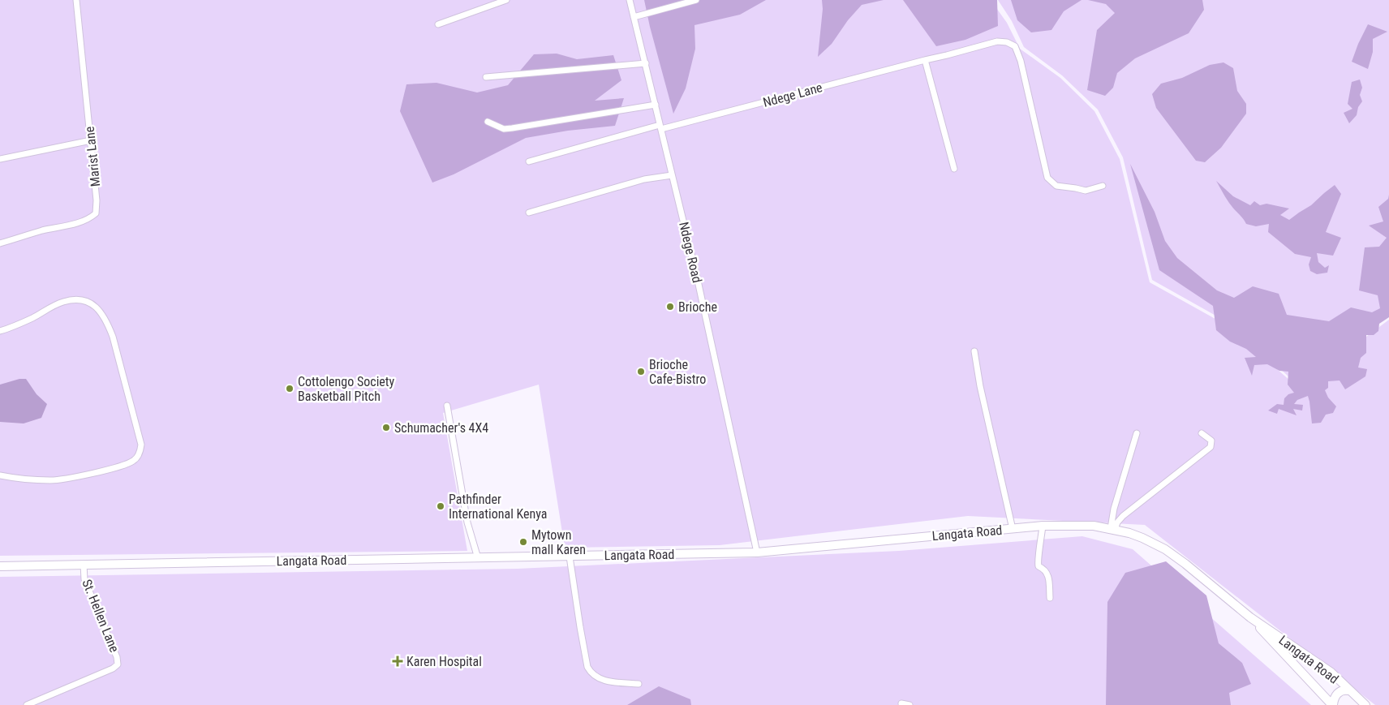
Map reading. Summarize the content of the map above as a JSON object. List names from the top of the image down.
{
  "streets": {
    "main road": ["Langata Road"],
    "street": [
      "Ndege Lane",
      "Marist Lane",
      "Ndege Road",
      "St. Hellen Lane"
    ]
  },
  "crossings": [
    ["Ndege Lane", "Ndege Road"],
    ["Ndege Road", "Langata Road"],
    ["Langata Road", "St. Hellen Lane"]
  ],
  "places": {
    "other": [
      "Brioche",
      "Brioche Cafe-Bistro",
      "Cottolengo Society Basketball Pitch",
      "Schumacher's 4X4",
      "Pathfinder International Kenya",
      "Mytown mall Karen"
    ],
    "health": ["Karen Hospital"]
  }
}
